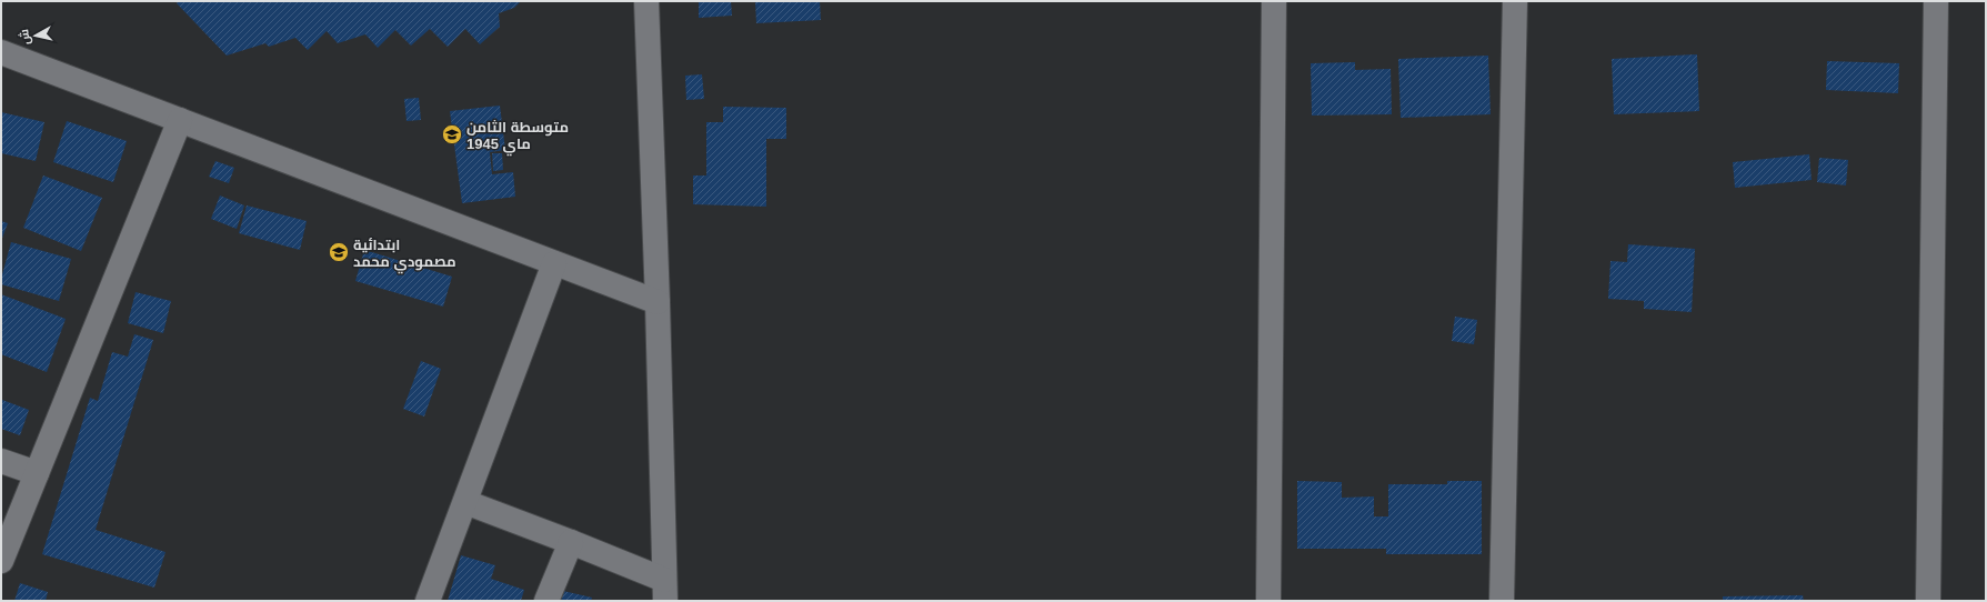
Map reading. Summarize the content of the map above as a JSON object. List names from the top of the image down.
{
  "places": {
    "school or university": ["متوسطة الثامن ماي 1945", "ابتدائية مصمودي محمد"]
  },
  "north": "left"
}
